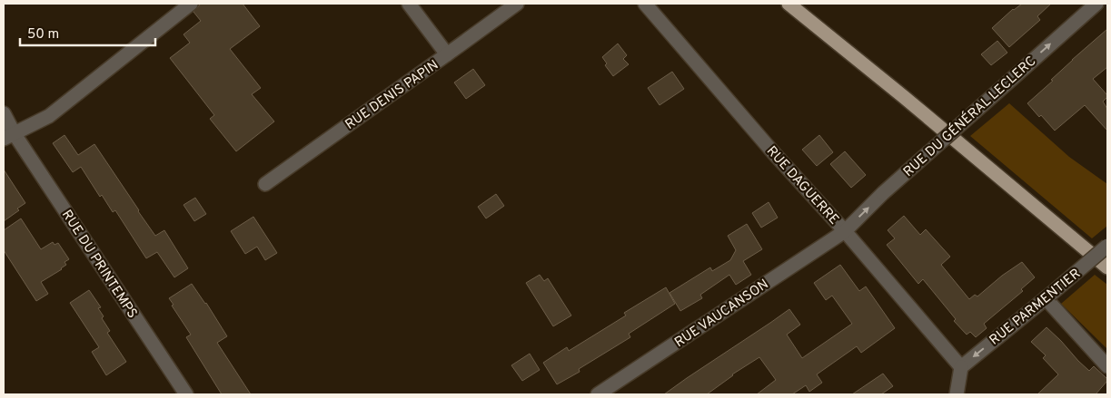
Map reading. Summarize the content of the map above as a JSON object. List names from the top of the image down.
{
  "streets": {
    "street": [
      "RUE DENIS PAPIN",
      "RUE DU GÉNÉRAL LECLERC",
      "RUE DAGUERRE",
      "RUE DU PRINTEMPS",
      "RUE PARMENTIER",
      "RUE VAUCANSON"
    ]
  },
  "crossings": [
    ["RUE DU GÉNÉRAL LECLERC", "RUE DAGUERRE"],
    ["RUE DU GÉNÉRAL LECLERC", "RUE VAUCANSON"],
    ["RUE DAGUERRE", "RUE PARMENTIER"],
    ["RUE DAGUERRE", "RUE VAUCANSON"]
  ],
  "one_way": ["RUE DU GÉNÉRAL LECLERC", "RUE PARMENTIER"],
  "scale_bar": "50 m"
}
